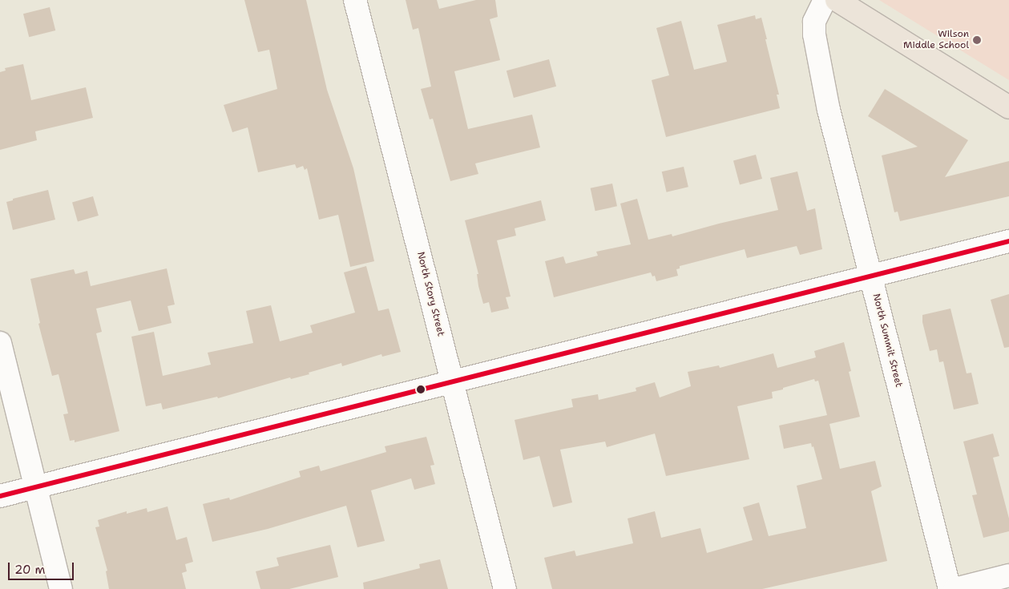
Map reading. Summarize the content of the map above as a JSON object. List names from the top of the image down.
{
  "streets": {
    "street": ["North Story Street", "North Summit Street"]
  },
  "places": ["Wilson Middle School"],
  "scale_bar": "20 m"
}
